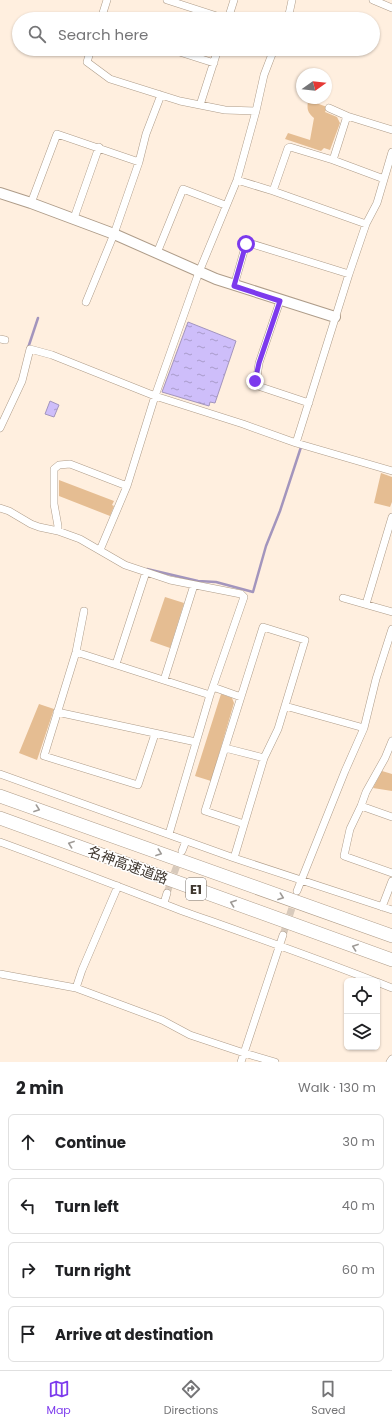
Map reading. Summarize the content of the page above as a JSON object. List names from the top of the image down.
{
  "streets": {
    "highway": ["名神高速道路", "E1"]
  },
  "north": "right",
  "page": {
    "search": "Search here",
    "heading": ["2 min", "Walk · 130 m"],
    "list": [
      ["Continue", "30 m"],
      ["Turn left", "40 m"],
      ["Turn right", "60 m"],
      "Arrive at destination"
    ],
    "nav": ["Map", "Directions", "Saved"]
  }
}
